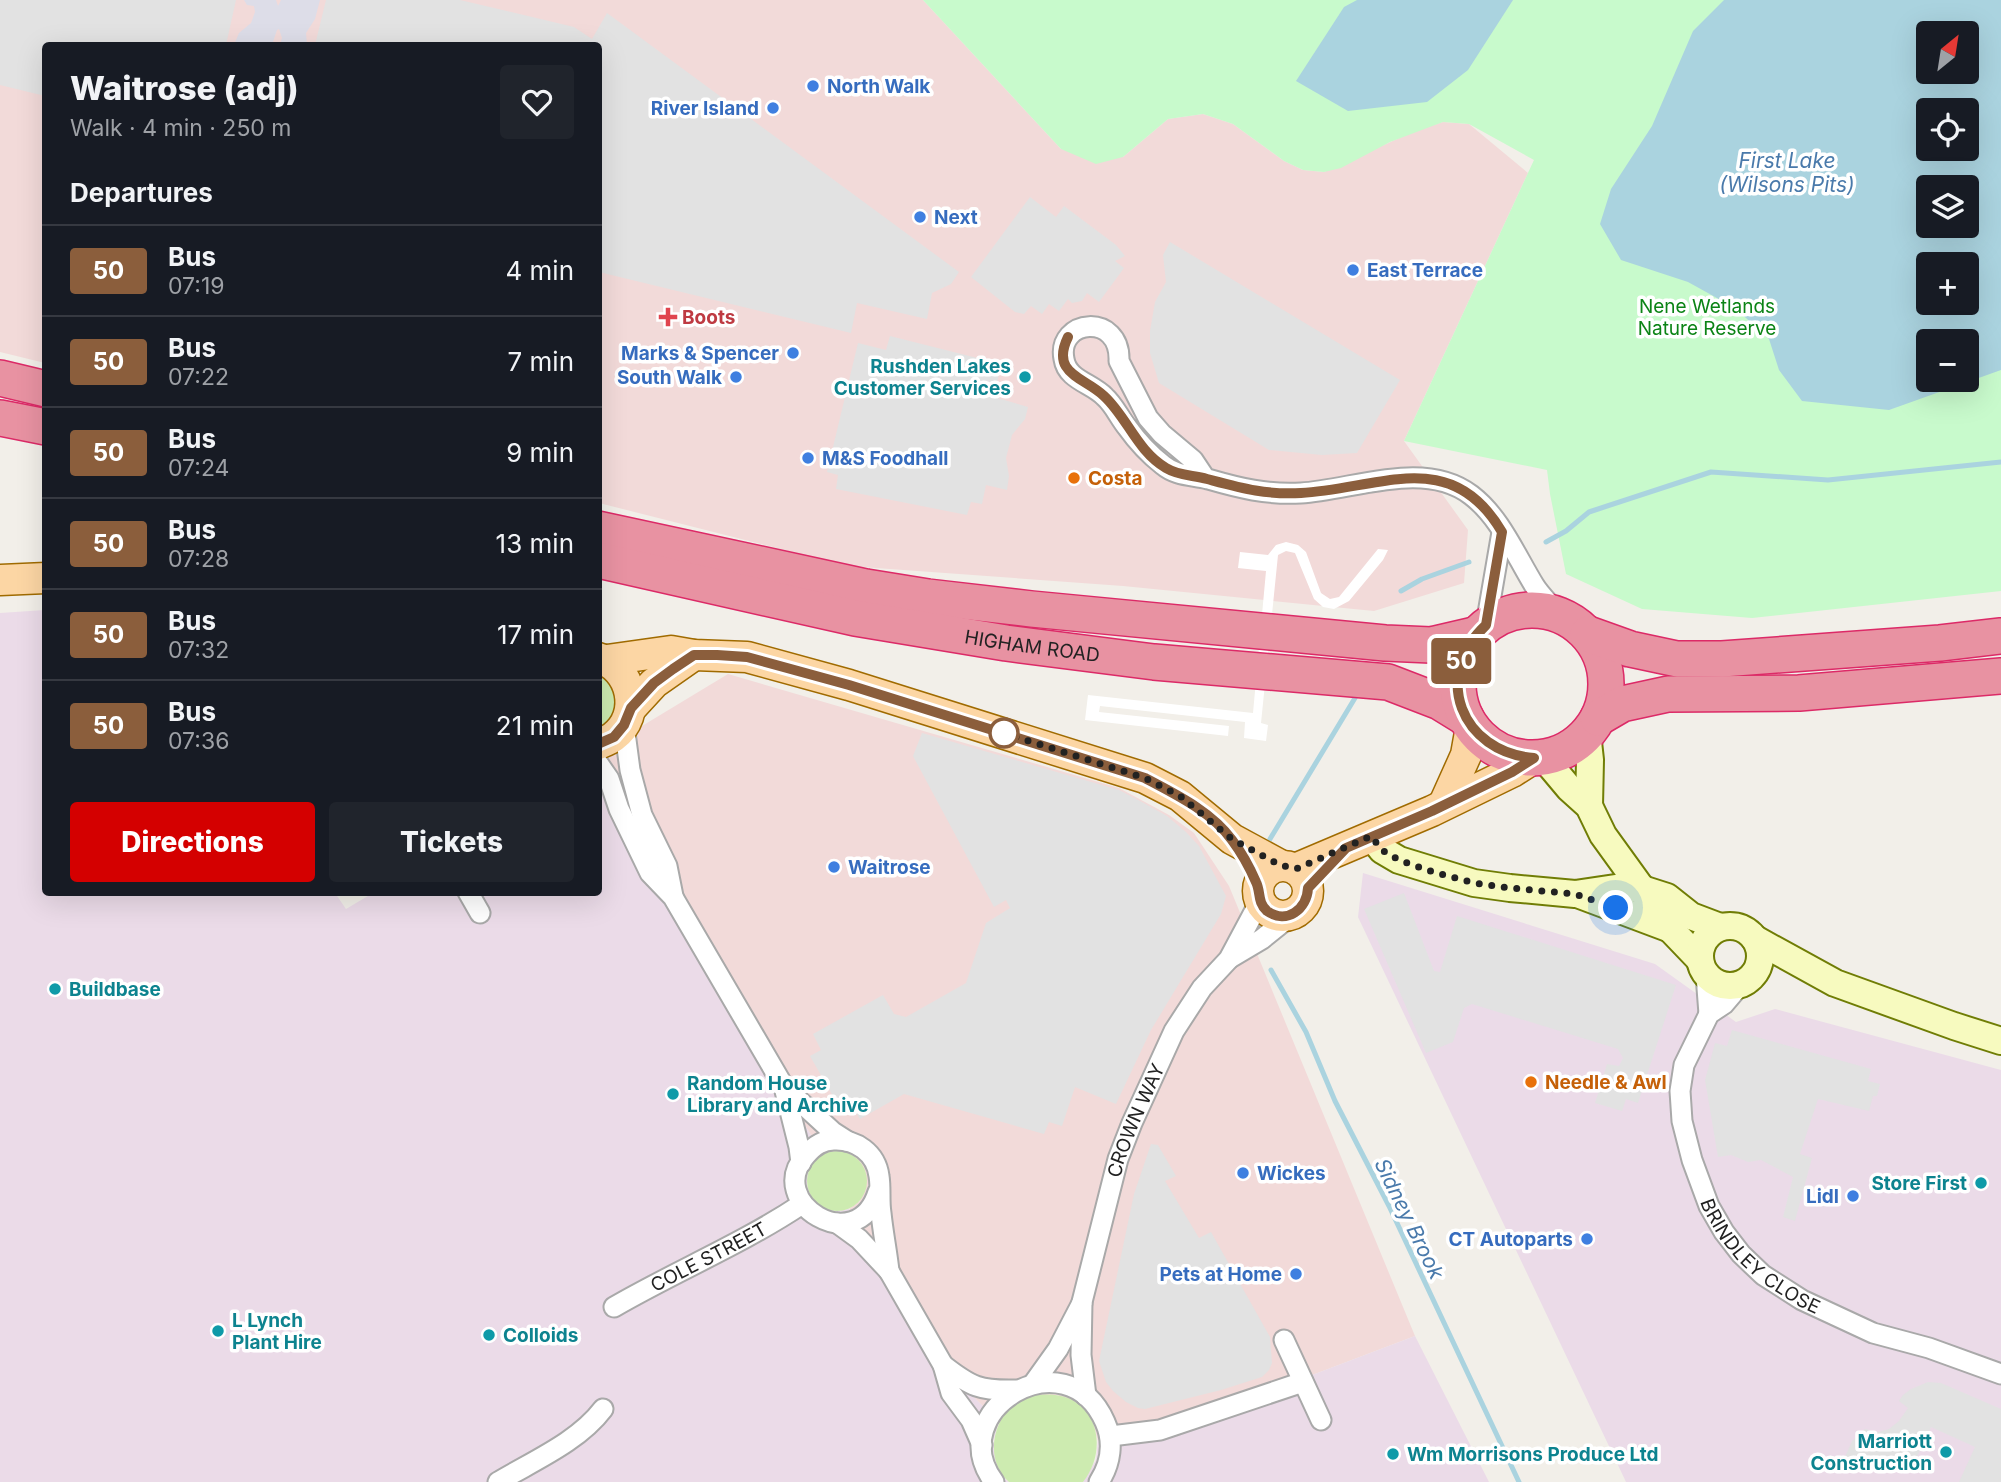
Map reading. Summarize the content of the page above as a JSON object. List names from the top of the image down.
{
  "streets": {
    "highway": ["HIGHAM ROAD"],
    "street": ["CROWN WAY", "BRINDLEY CLOSE", "COLE STREET"]
  },
  "water": ["First Lake (Wilsons Pits)", "Sidney Brook"],
  "parks": ["Nene Wetlands Nature Reserve"],
  "places": {
    "other": [
      "North Walk",
      "River Island",
      "Next",
      "East Terrace",
      "Marks & Spencer",
      "South Walk",
      "Rushden Lakes Customer Services",
      "M&S Foodhall",
      "Costa",
      "Waitrose",
      "Buildbase",
      "Needle & Awl",
      "Random House Library and Archive",
      "Wickes",
      "Store First",
      "Lidl",
      "CT Autoparts",
      "Pets at Home",
      "L Lynch Plant Hire",
      "Colloids",
      "Marriott Construction",
      "Wm Morrisons Produce Ltd"
    ],
    "health": ["Boots"]
  },
  "lines": ["bus line 50"],
  "north": "top right",
  "page": {
    "on_map": "50",
    "map_buttons": ["+", "−"],
    "heading": [
      ["Waitrose (adj)", "Walk · 4 min · 250 m"],
      "Departures"
    ],
    "list": [
      {
        "mark": "50",
        "name": "Bus",
        "note": "07:19",
        "value": "4 min"
      },
      {
        "mark": "50",
        "name": "Bus",
        "note": "07:22",
        "value": "7 min"
      },
      {
        "mark": "50",
        "name": "Bus",
        "note": "07:24",
        "value": "9 min"
      },
      {
        "mark": "50",
        "name": "Bus",
        "note": "07:28",
        "value": "13 min"
      },
      {
        "mark": "50",
        "name": "Bus",
        "note": "07:32",
        "value": "17 min"
      },
      {
        "mark": "50",
        "name": "Bus",
        "note": "07:36",
        "value": "21 min"
      }
    ],
    "buttons": ["Directions", "Tickets"]
  }
}
